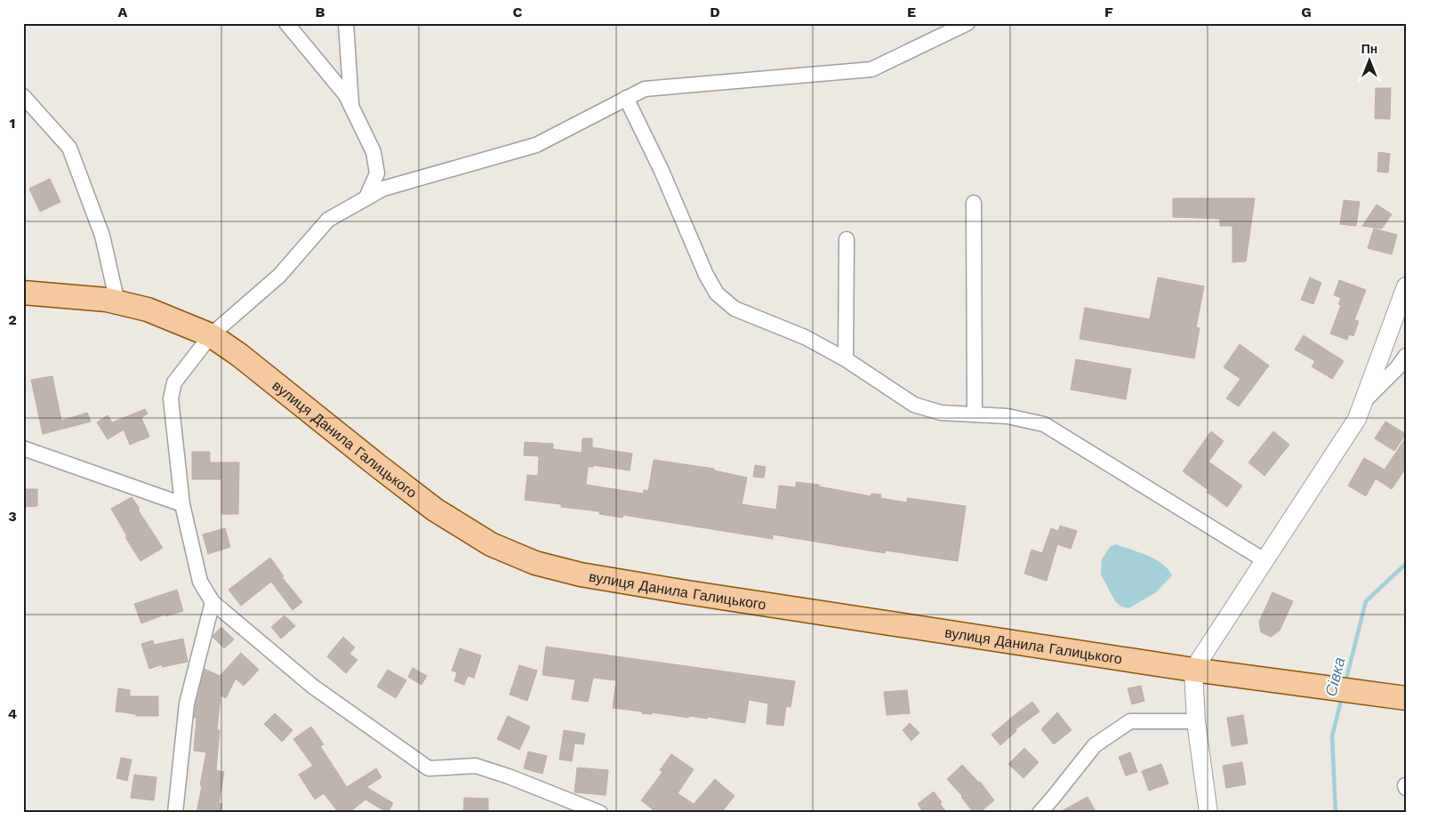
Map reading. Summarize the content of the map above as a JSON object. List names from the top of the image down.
{
  "streets": {
    "main road": ["вулиця Данила Галицького"]
  },
  "water": ["Сівка"],
  "north": "top",
  "grid": {
    "columns": [
      "A",
      "B",
      "C",
      "D",
      "E",
      "F",
      "G"
    ],
    "rows": [
      "1",
      "2",
      "3",
      "4"
    ]
  }
}
